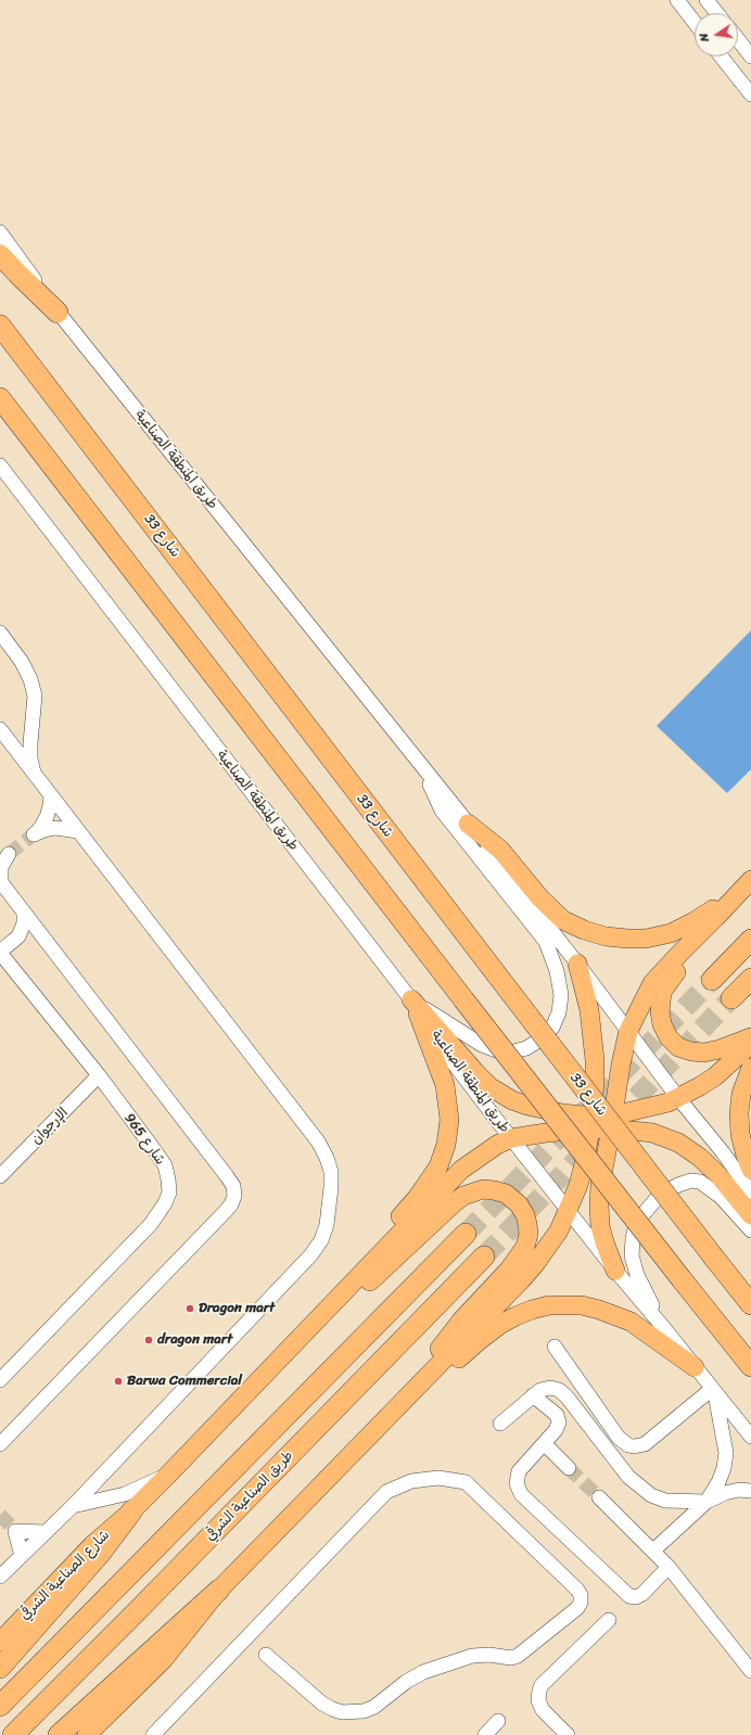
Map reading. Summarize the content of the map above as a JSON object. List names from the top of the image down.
{
  "streets": {
    "highway": ["شارع 33", "طريق الصناعية الشرقي"],
    "main road": ["شارع الصناعية الشرقي"],
    "street": ["طريق المنطقة الصناعية", "الإرجوان", "شارع 965"]
  },
  "crossings": [
    ["الإرجوان", "شارع 965"]
  ],
  "places": ["Dragon mart", "dragon mart", "Barwa Commercial"],
  "north": "left"
}
